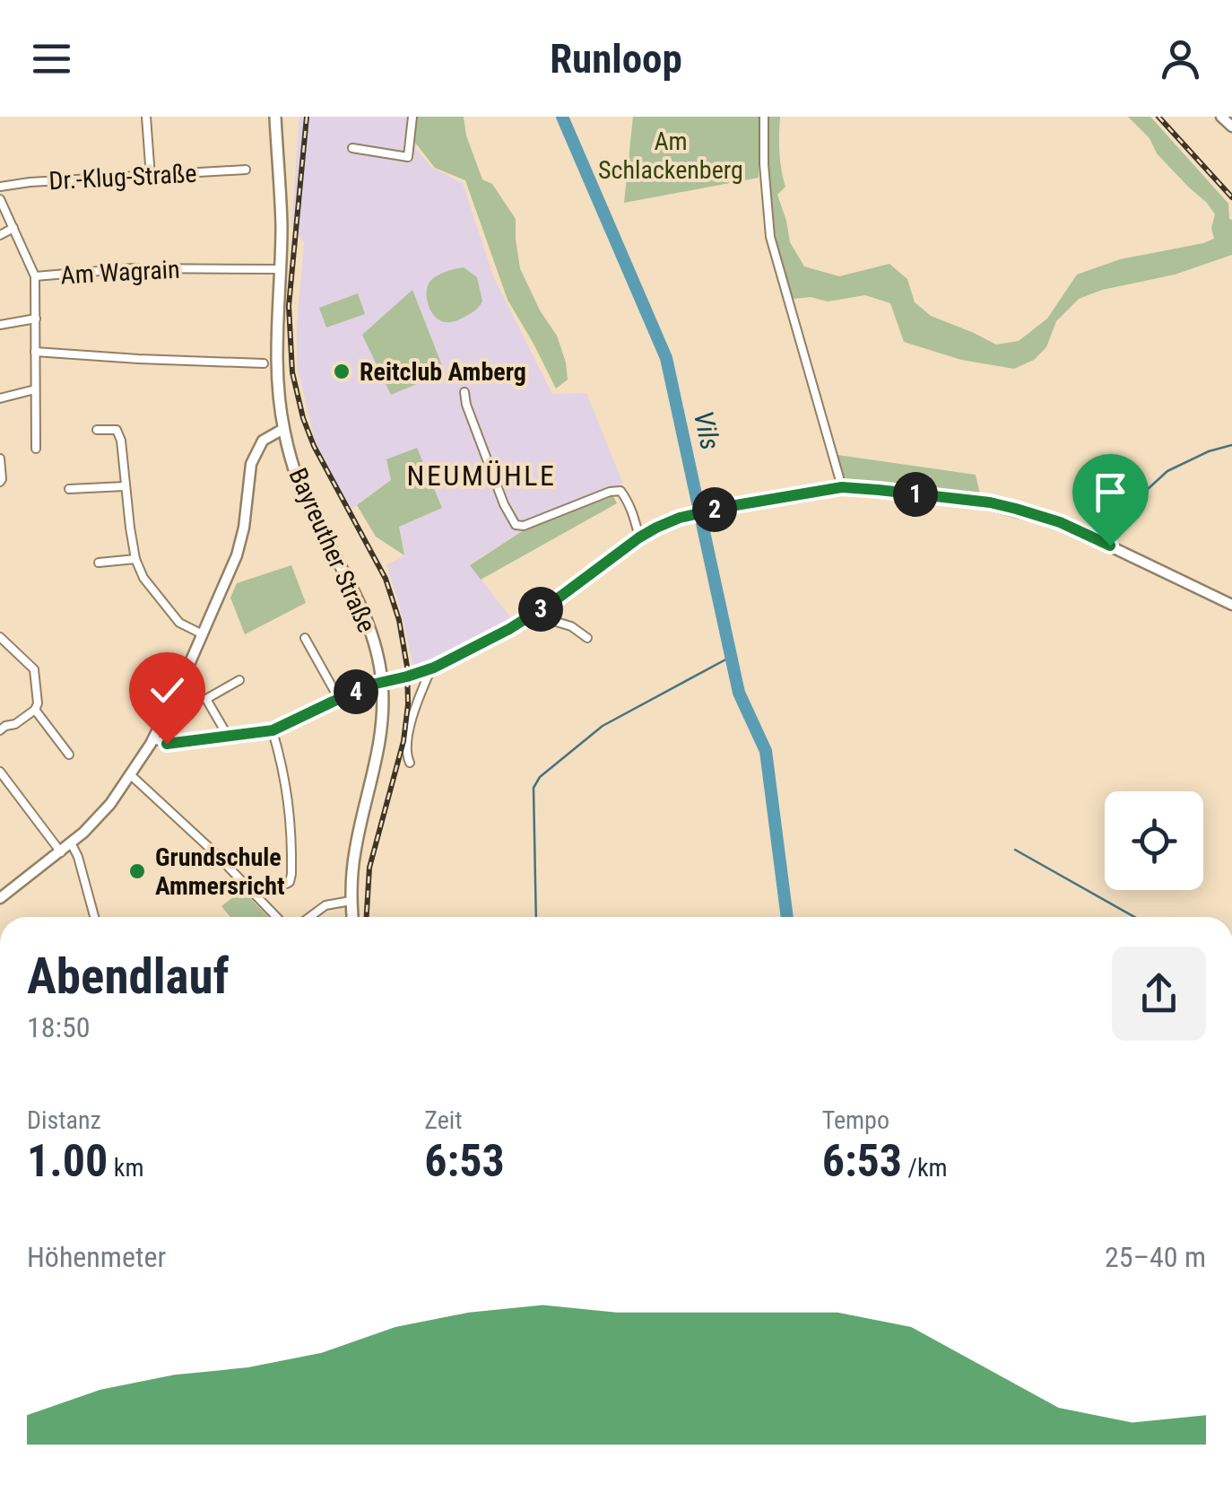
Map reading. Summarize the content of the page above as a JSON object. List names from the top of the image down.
{
  "streets": {
    "main road": ["Bayreuther Straße"],
    "street": ["Dr.-Klug-Straße", "Am Wagrain"]
  },
  "crossings": [
    ["Am Wagrain", "Bayreuther Straße"]
  ],
  "districts": ["NEUMÜHLE"],
  "water": ["Vils"],
  "parks": ["Am Schlackenberg"],
  "places": ["Reitclub Amberg", "Grundschule Ammersricht"],
  "page": {
    "header": "Runloop",
    "pins": [
      "1",
      "2",
      "3",
      "4"
    ],
    "heading": ["Abendlauf", "18:50"],
    "stats": [
      ["Distanz", "1.00 km"],
      ["Zeit", "6:53"],
      ["Tempo", "6:53 /km"]
    ],
    "chart": ["Höhenmeter", "25–40 m"]
  }
}
